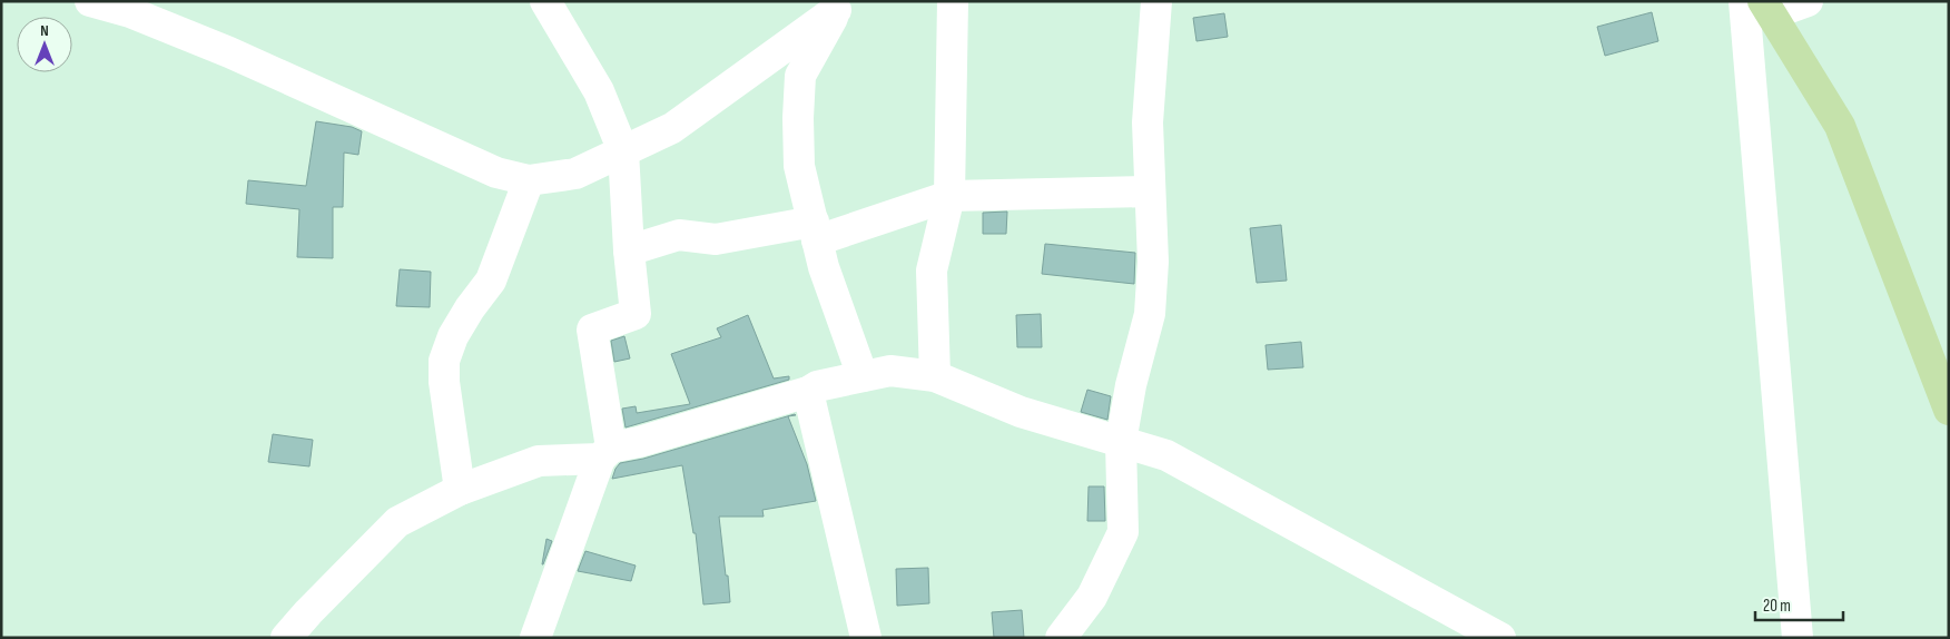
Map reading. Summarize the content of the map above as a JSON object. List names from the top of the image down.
{
  "scale_bar": "20 m",
  "north": "top"
}
